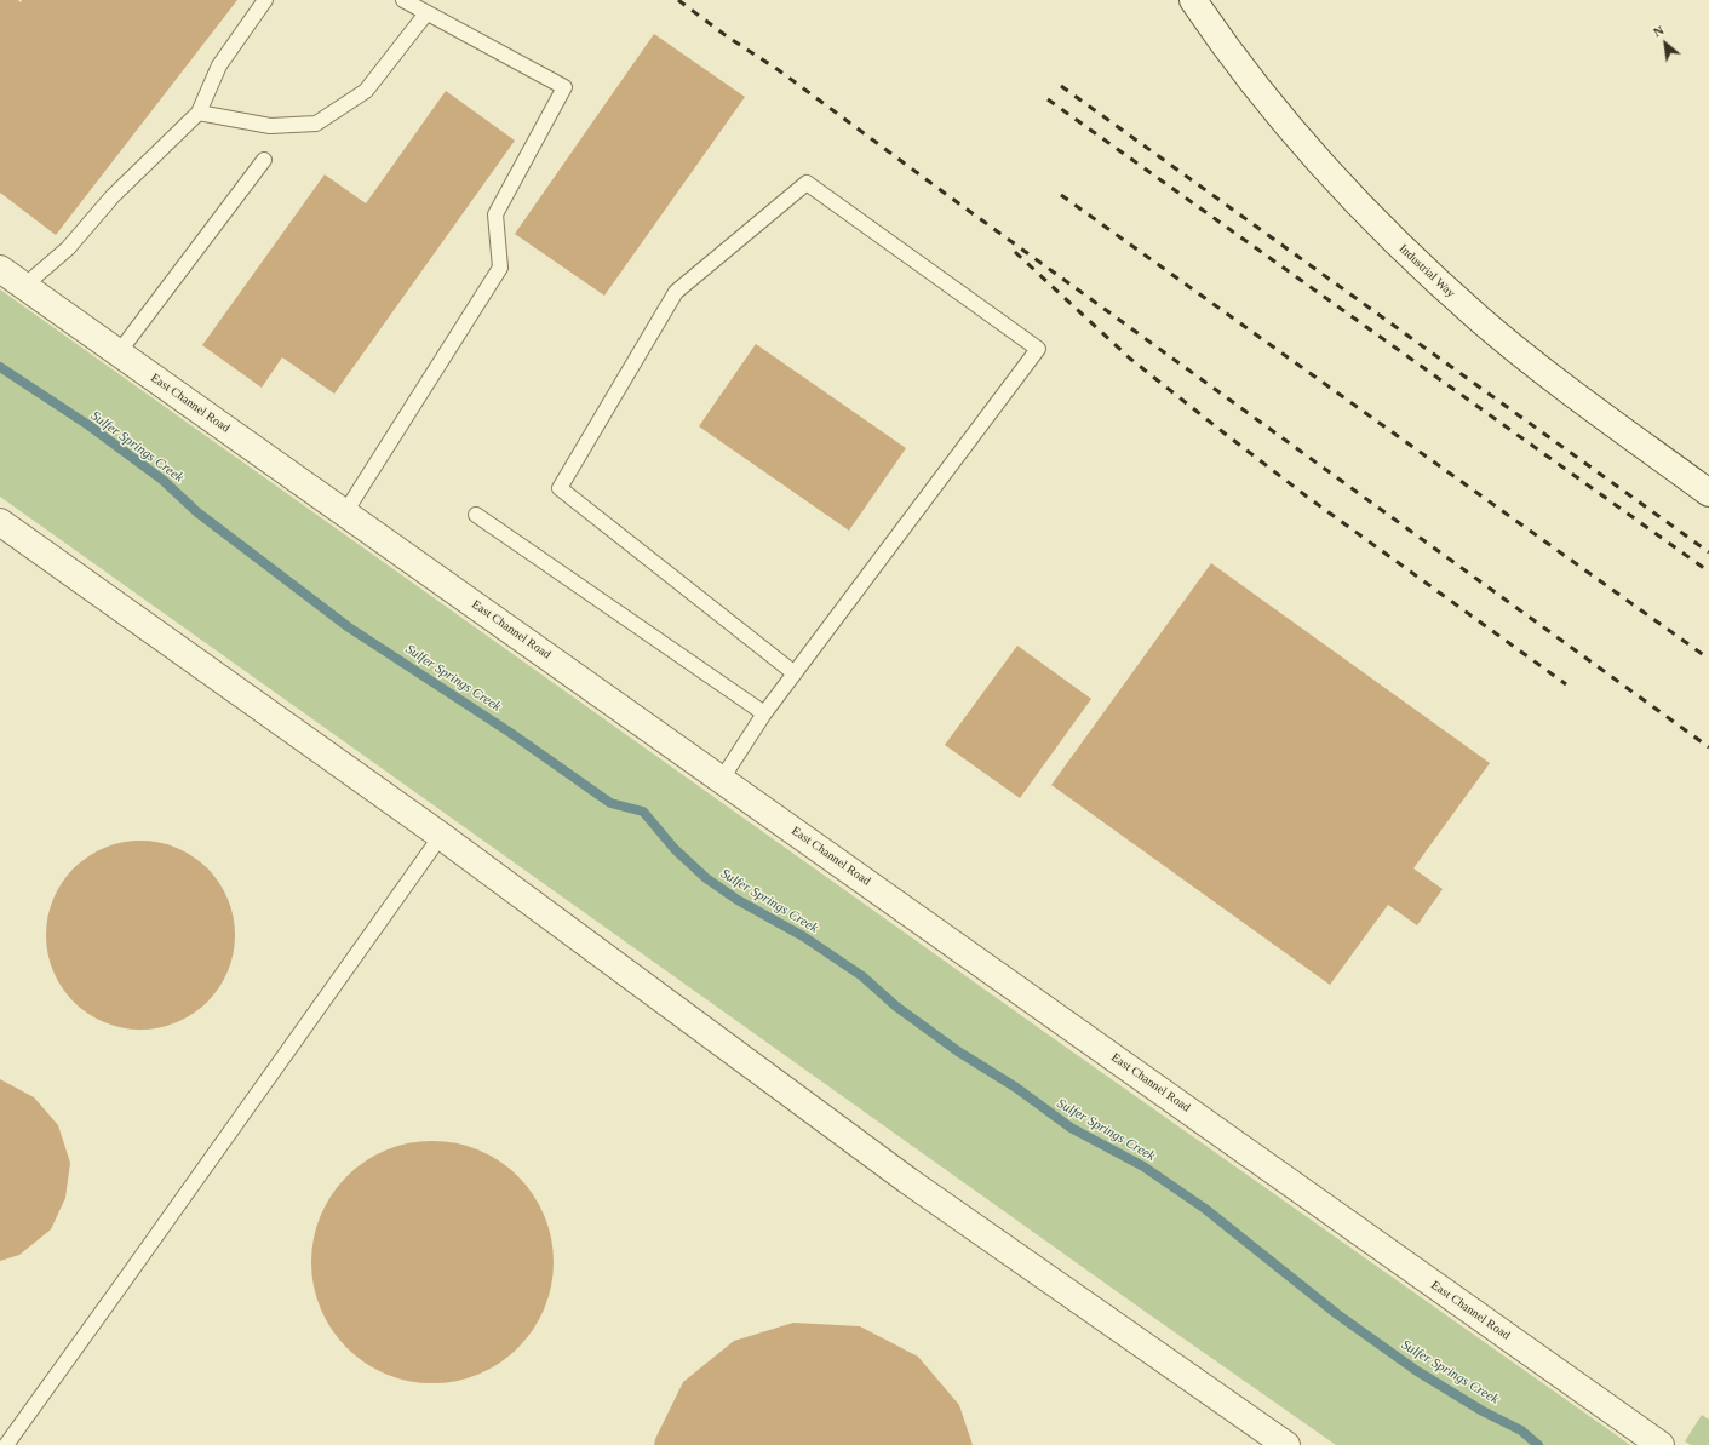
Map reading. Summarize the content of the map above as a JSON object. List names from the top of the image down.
{
  "streets": {
    "street": ["Industrial Way", "East Channel Road"]
  },
  "water": ["Sulfer Springs Creek"],
  "north": "top left"
}
